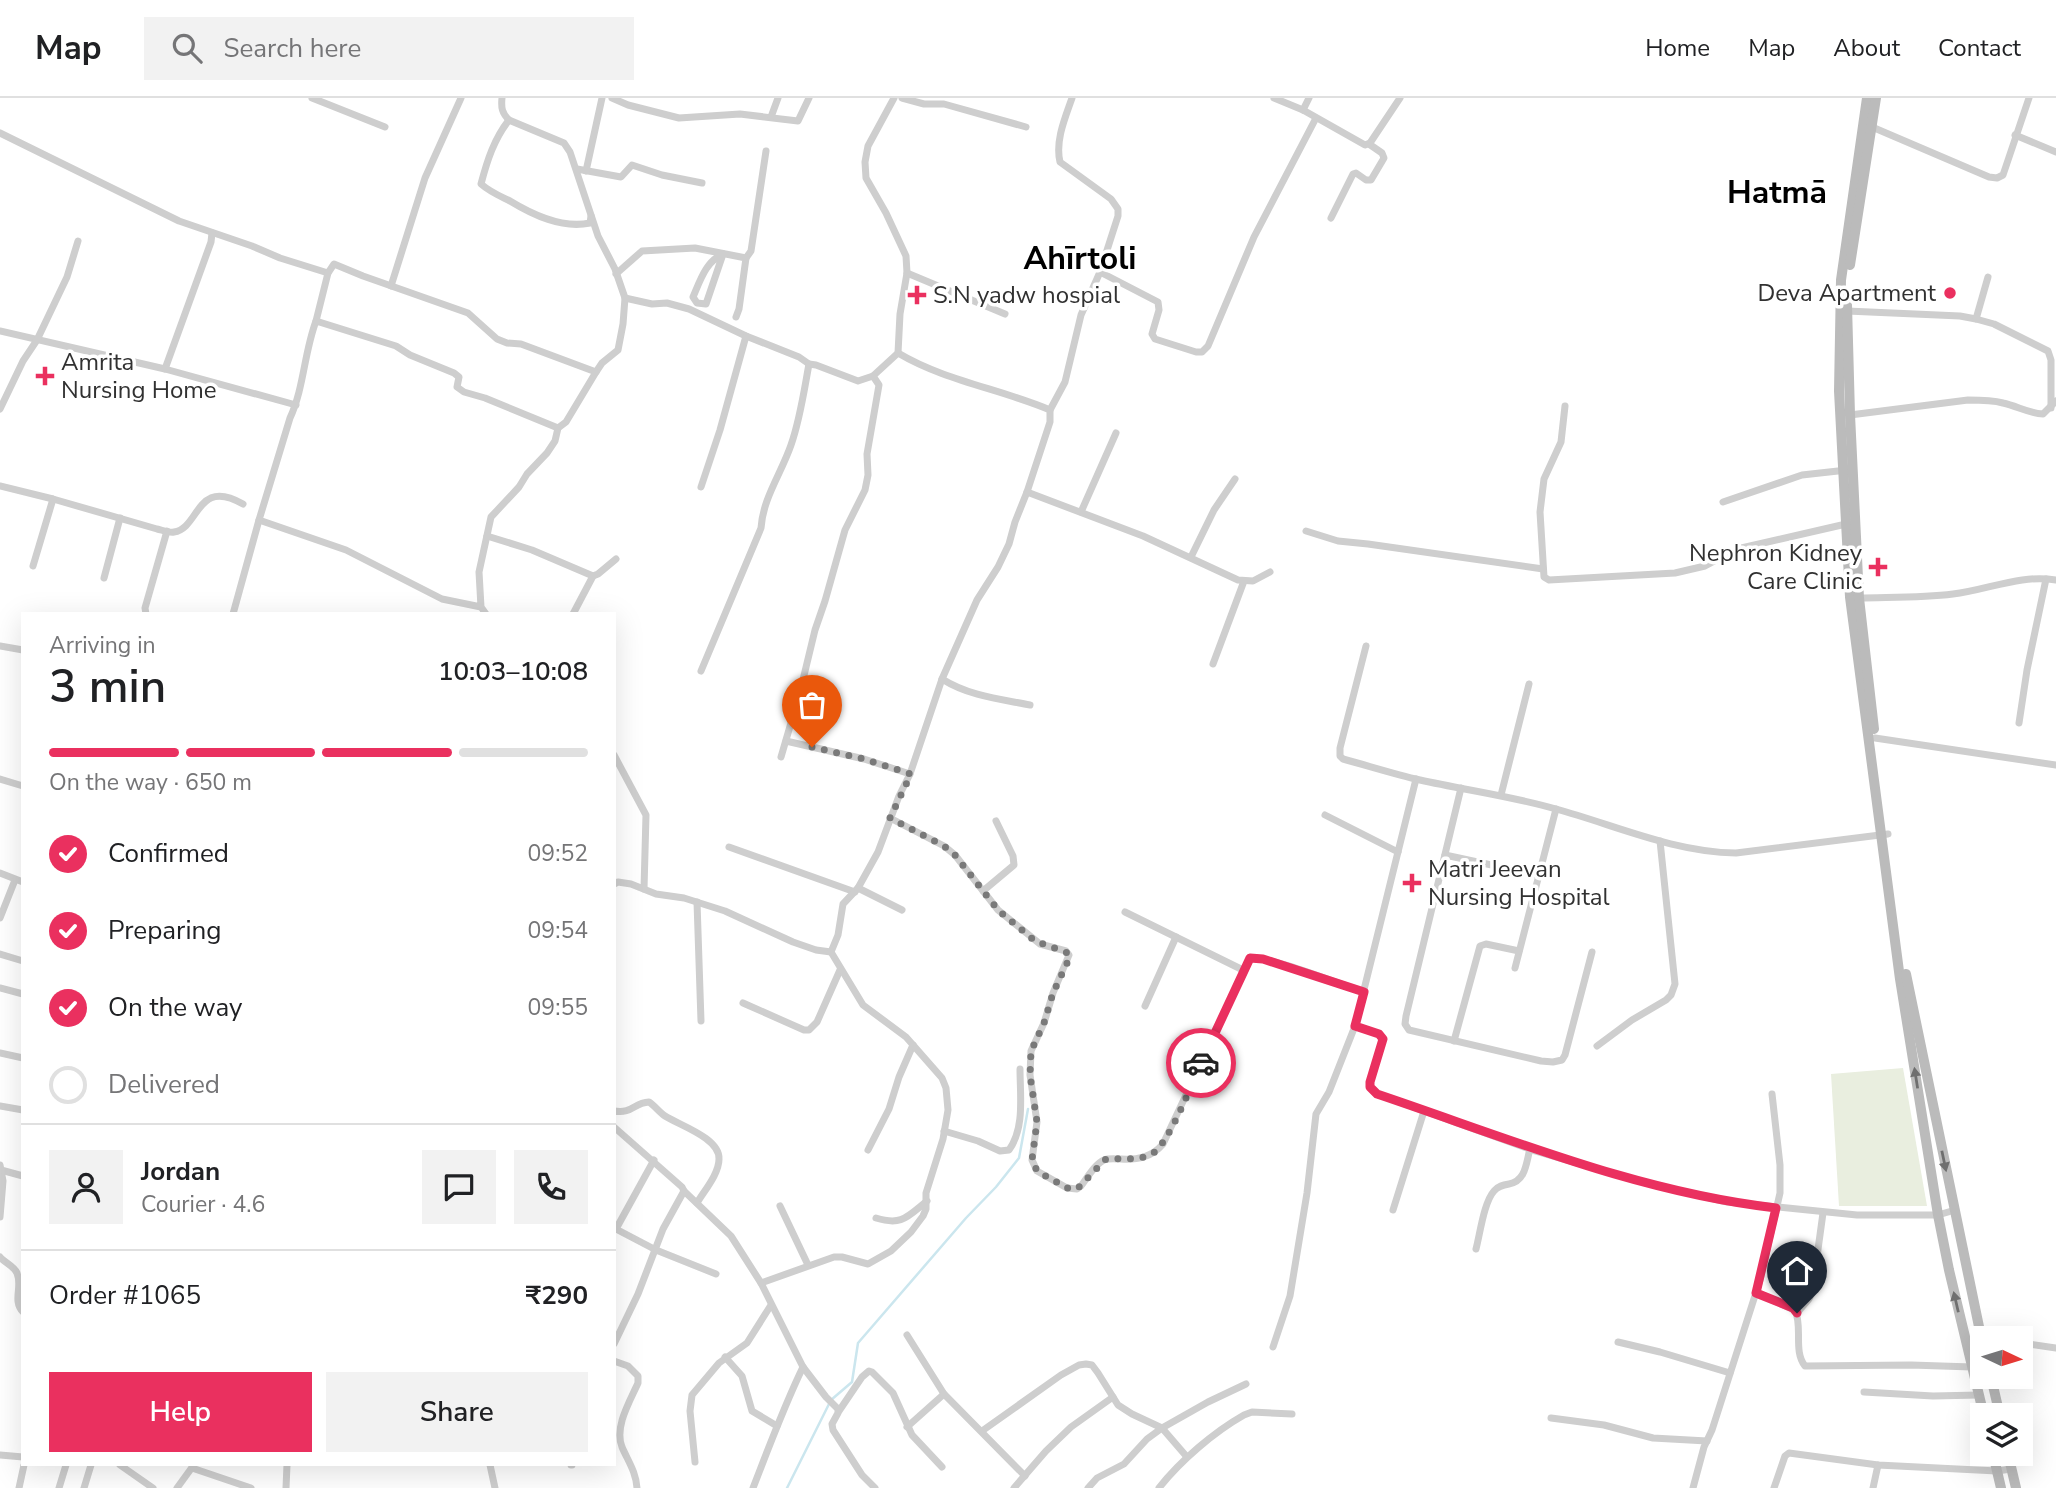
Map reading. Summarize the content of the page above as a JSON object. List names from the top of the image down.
{
  "districts": ["Hatmā", "Ahīrtoli"],
  "places": {
    "other": ["Deva Apartment"],
    "health": [
      "S.N yadw hospial",
      "Amrita Nursing Home",
      "Nephron Kidney Care Clinic",
      "Matri Jeevan Nursing Hospital"
    ]
  },
  "north": "right",
  "page": {
    "header": "Map",
    "search": "Search here",
    "nav": [
      "Home",
      "Map",
      "About",
      "Contact"
    ],
    "heading": ["3 min", "Arriving in", "10:03–10:08"],
    "panel": [
      "Jordan",
      "Courier · 4.6",
      "Order #1065",
      "₹290"
    ],
    "bar": "On the way · 650 m",
    "list": [
      ["Confirmed", "09:52"],
      ["Preparing", "09:54"],
      ["On the way", "09:55"],
      "Delivered"
    ],
    "buttons": ["Help", "Share"]
  }
}
